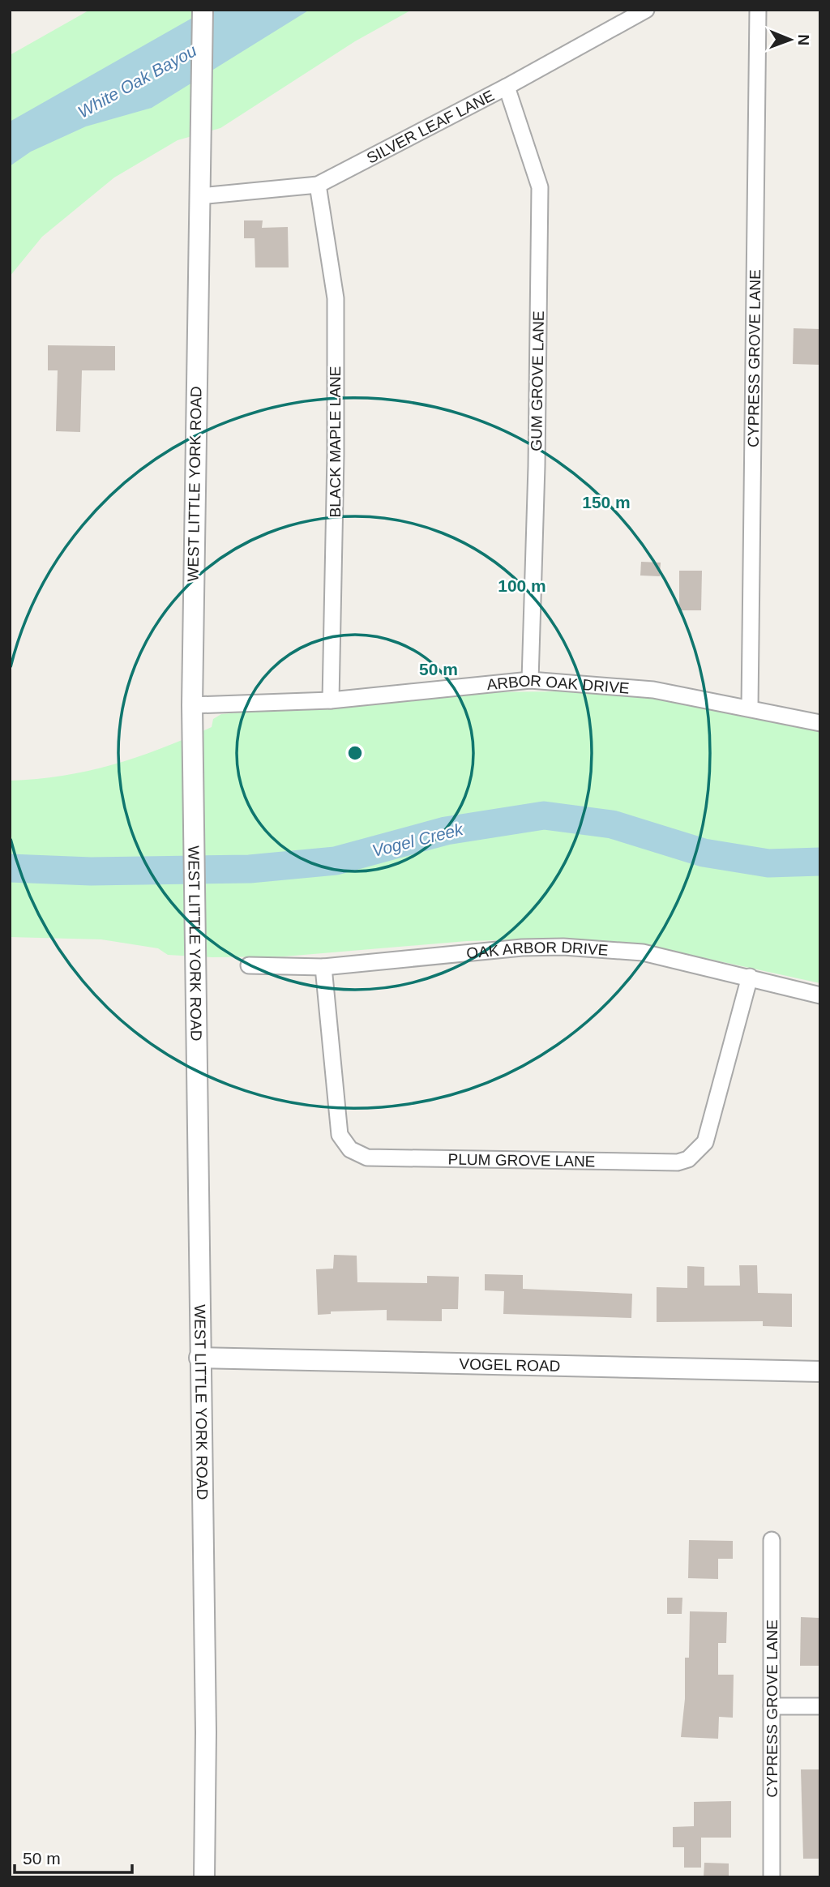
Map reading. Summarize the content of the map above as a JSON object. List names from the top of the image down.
{
  "streets": {
    "street": [
      "SILVER LEAF LANE",
      "CYPRESS GROVE LANE",
      "GUM GROVE LANE",
      "BLACK MAPLE LANE",
      "WEST LITTLE YORK ROAD",
      "ARBOR OAK DRIVE",
      "OAK ARBOR DRIVE",
      "PLUM GROVE LANE",
      "VOGEL ROAD"
    ]
  },
  "crossings": [
    ["SILVER LEAF LANE", "GUM GROVE LANE"],
    ["SILVER LEAF LANE", "BLACK MAPLE LANE"],
    ["SILVER LEAF LANE", "WEST LITTLE YORK ROAD"],
    ["CYPRESS GROVE LANE", "ARBOR OAK DRIVE"],
    ["GUM GROVE LANE", "ARBOR OAK DRIVE"],
    ["BLACK MAPLE LANE", "ARBOR OAK DRIVE"],
    ["WEST LITTLE YORK ROAD", "ARBOR OAK DRIVE"],
    ["WEST LITTLE YORK ROAD", "VOGEL ROAD"],
    ["OAK ARBOR DRIVE", "PLUM GROVE LANE"]
  ],
  "water": ["White Oak Bayou", "Vogel Creek"],
  "scale_bar": "50 m",
  "north": "right",
  "rings": ["150 m", "100 m", "50 m"]
}
